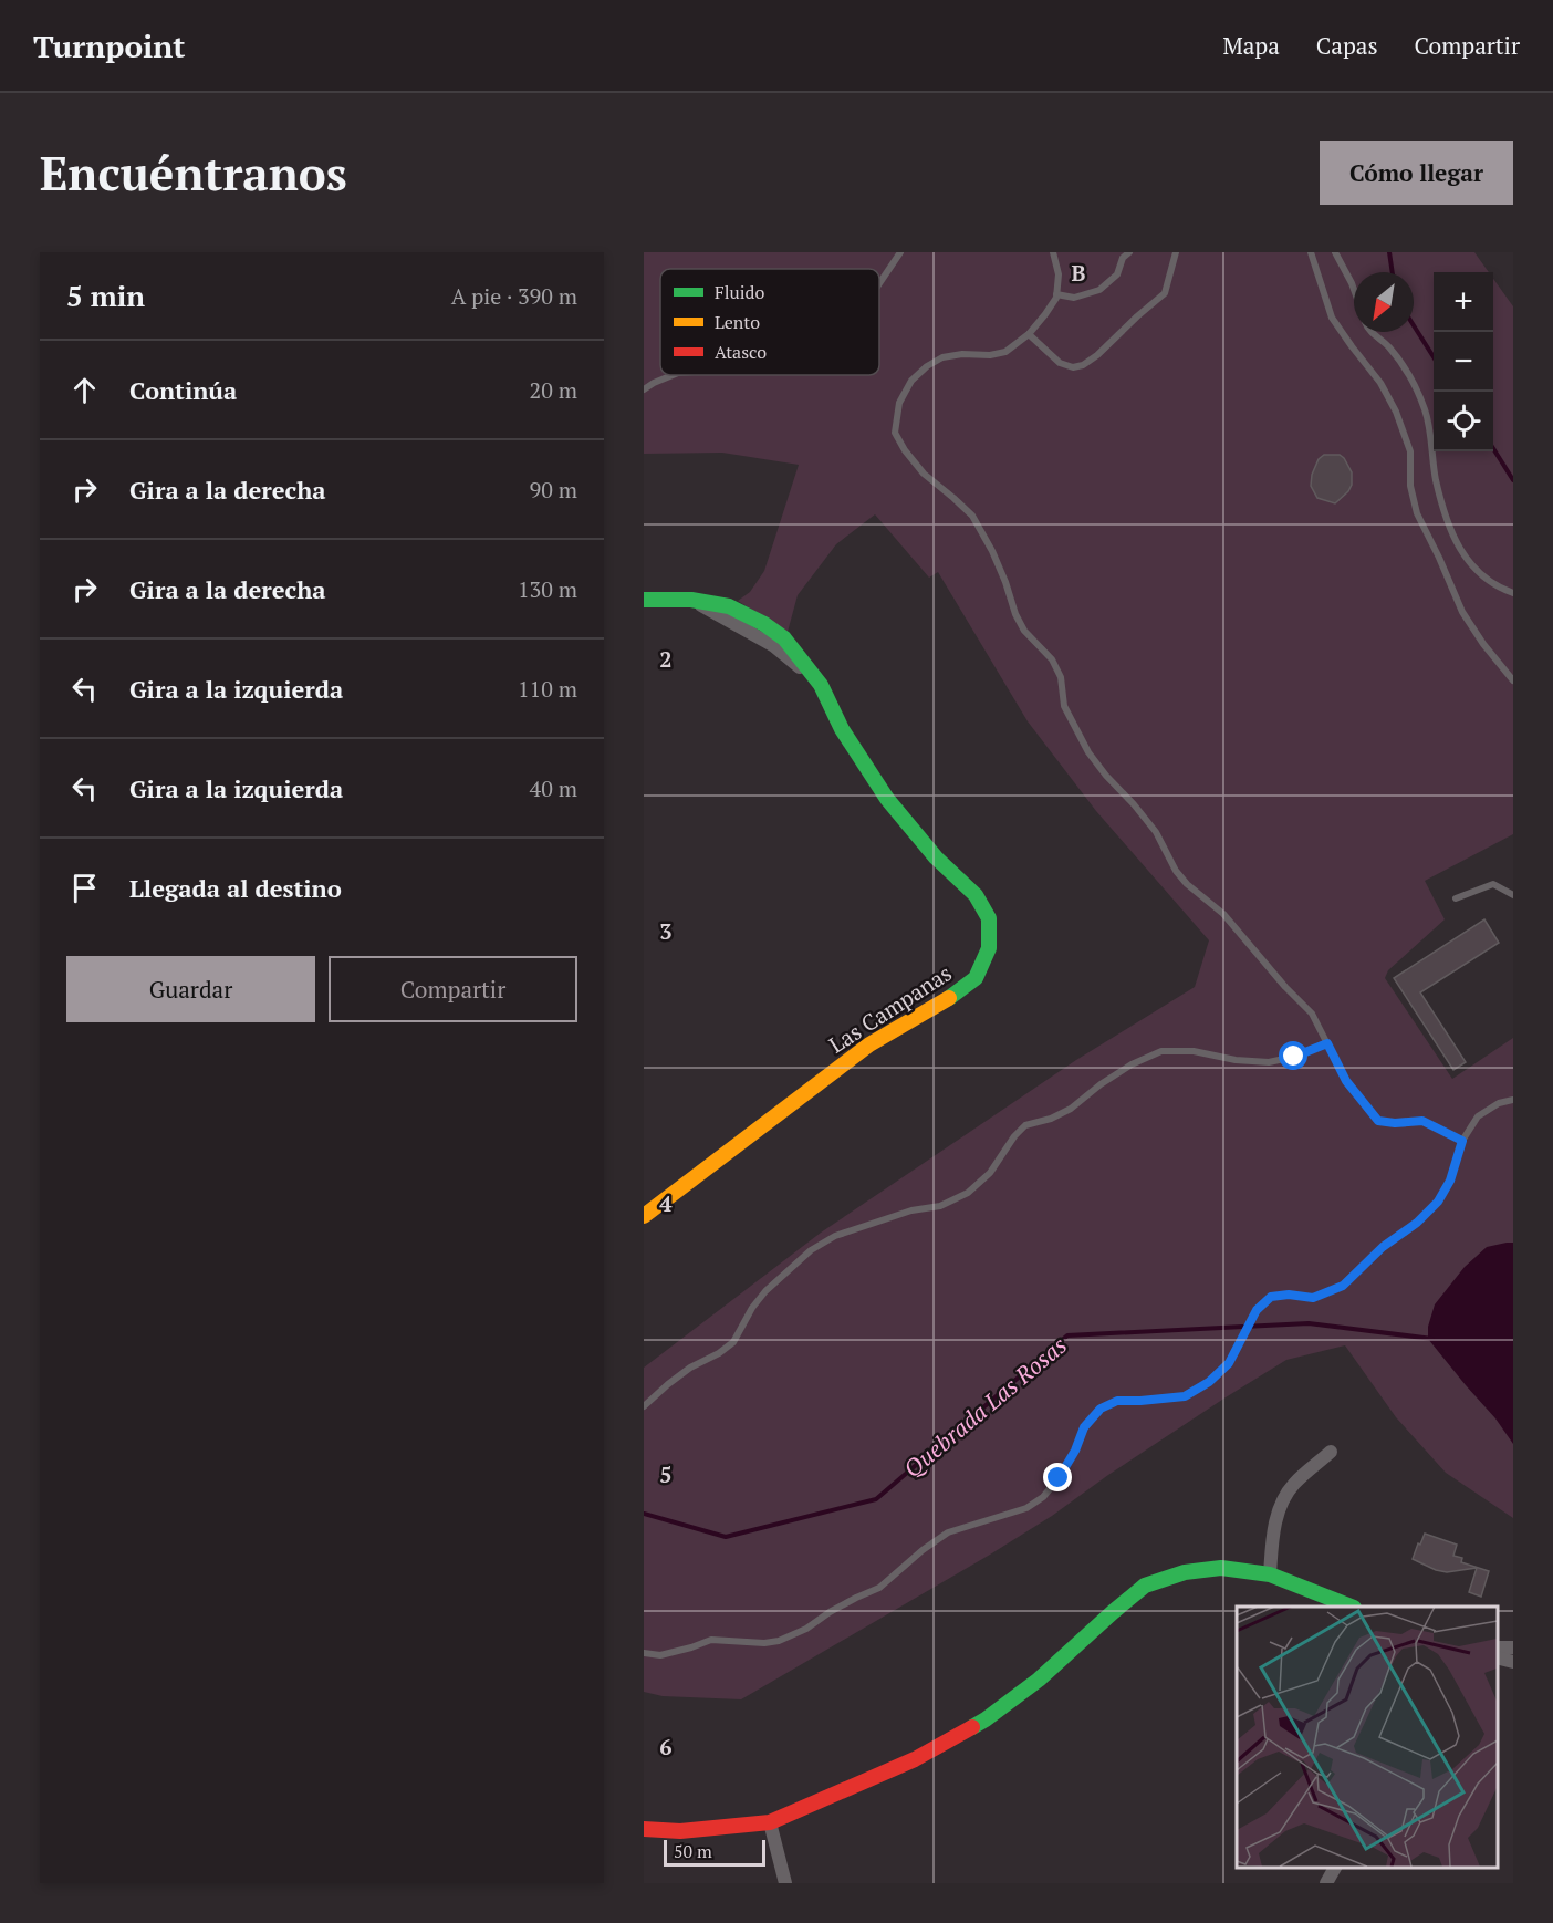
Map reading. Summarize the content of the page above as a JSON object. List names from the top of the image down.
{
  "streets": {
    "street": ["Las Campanas"]
  },
  "water": ["Quebrada Las Rosas"],
  "legend": ["Fluido", "Lento", "Atasco"],
  "scale_bar": "50 m",
  "north": "bottom left",
  "page": {
    "header": "Turnpoint",
    "nav": ["Mapa", "Capas", "Compartir"],
    "buttons": [
      "Cómo llegar",
      ["Guardar", "Compartir"]
    ],
    "title": "Encuéntranos",
    "heading": ["5 min", "A pie · 390 m"],
    "map_buttons": ["+", "−"],
    "list": [
      ["Continúa", "20 m"],
      ["Gira a la derecha", "90 m"],
      ["Gira a la derecha", "130 m"],
      ["Gira a la izquierda", "110 m"],
      ["Gira a la izquierda", "40 m"],
      "Llegada al destino"
    ],
    "scale": "50 m"
  },
  "grid": {
    "columns": ["B"],
    "rows": [
      "2",
      "3",
      "4",
      "5",
      "6"
    ]
  }
}
